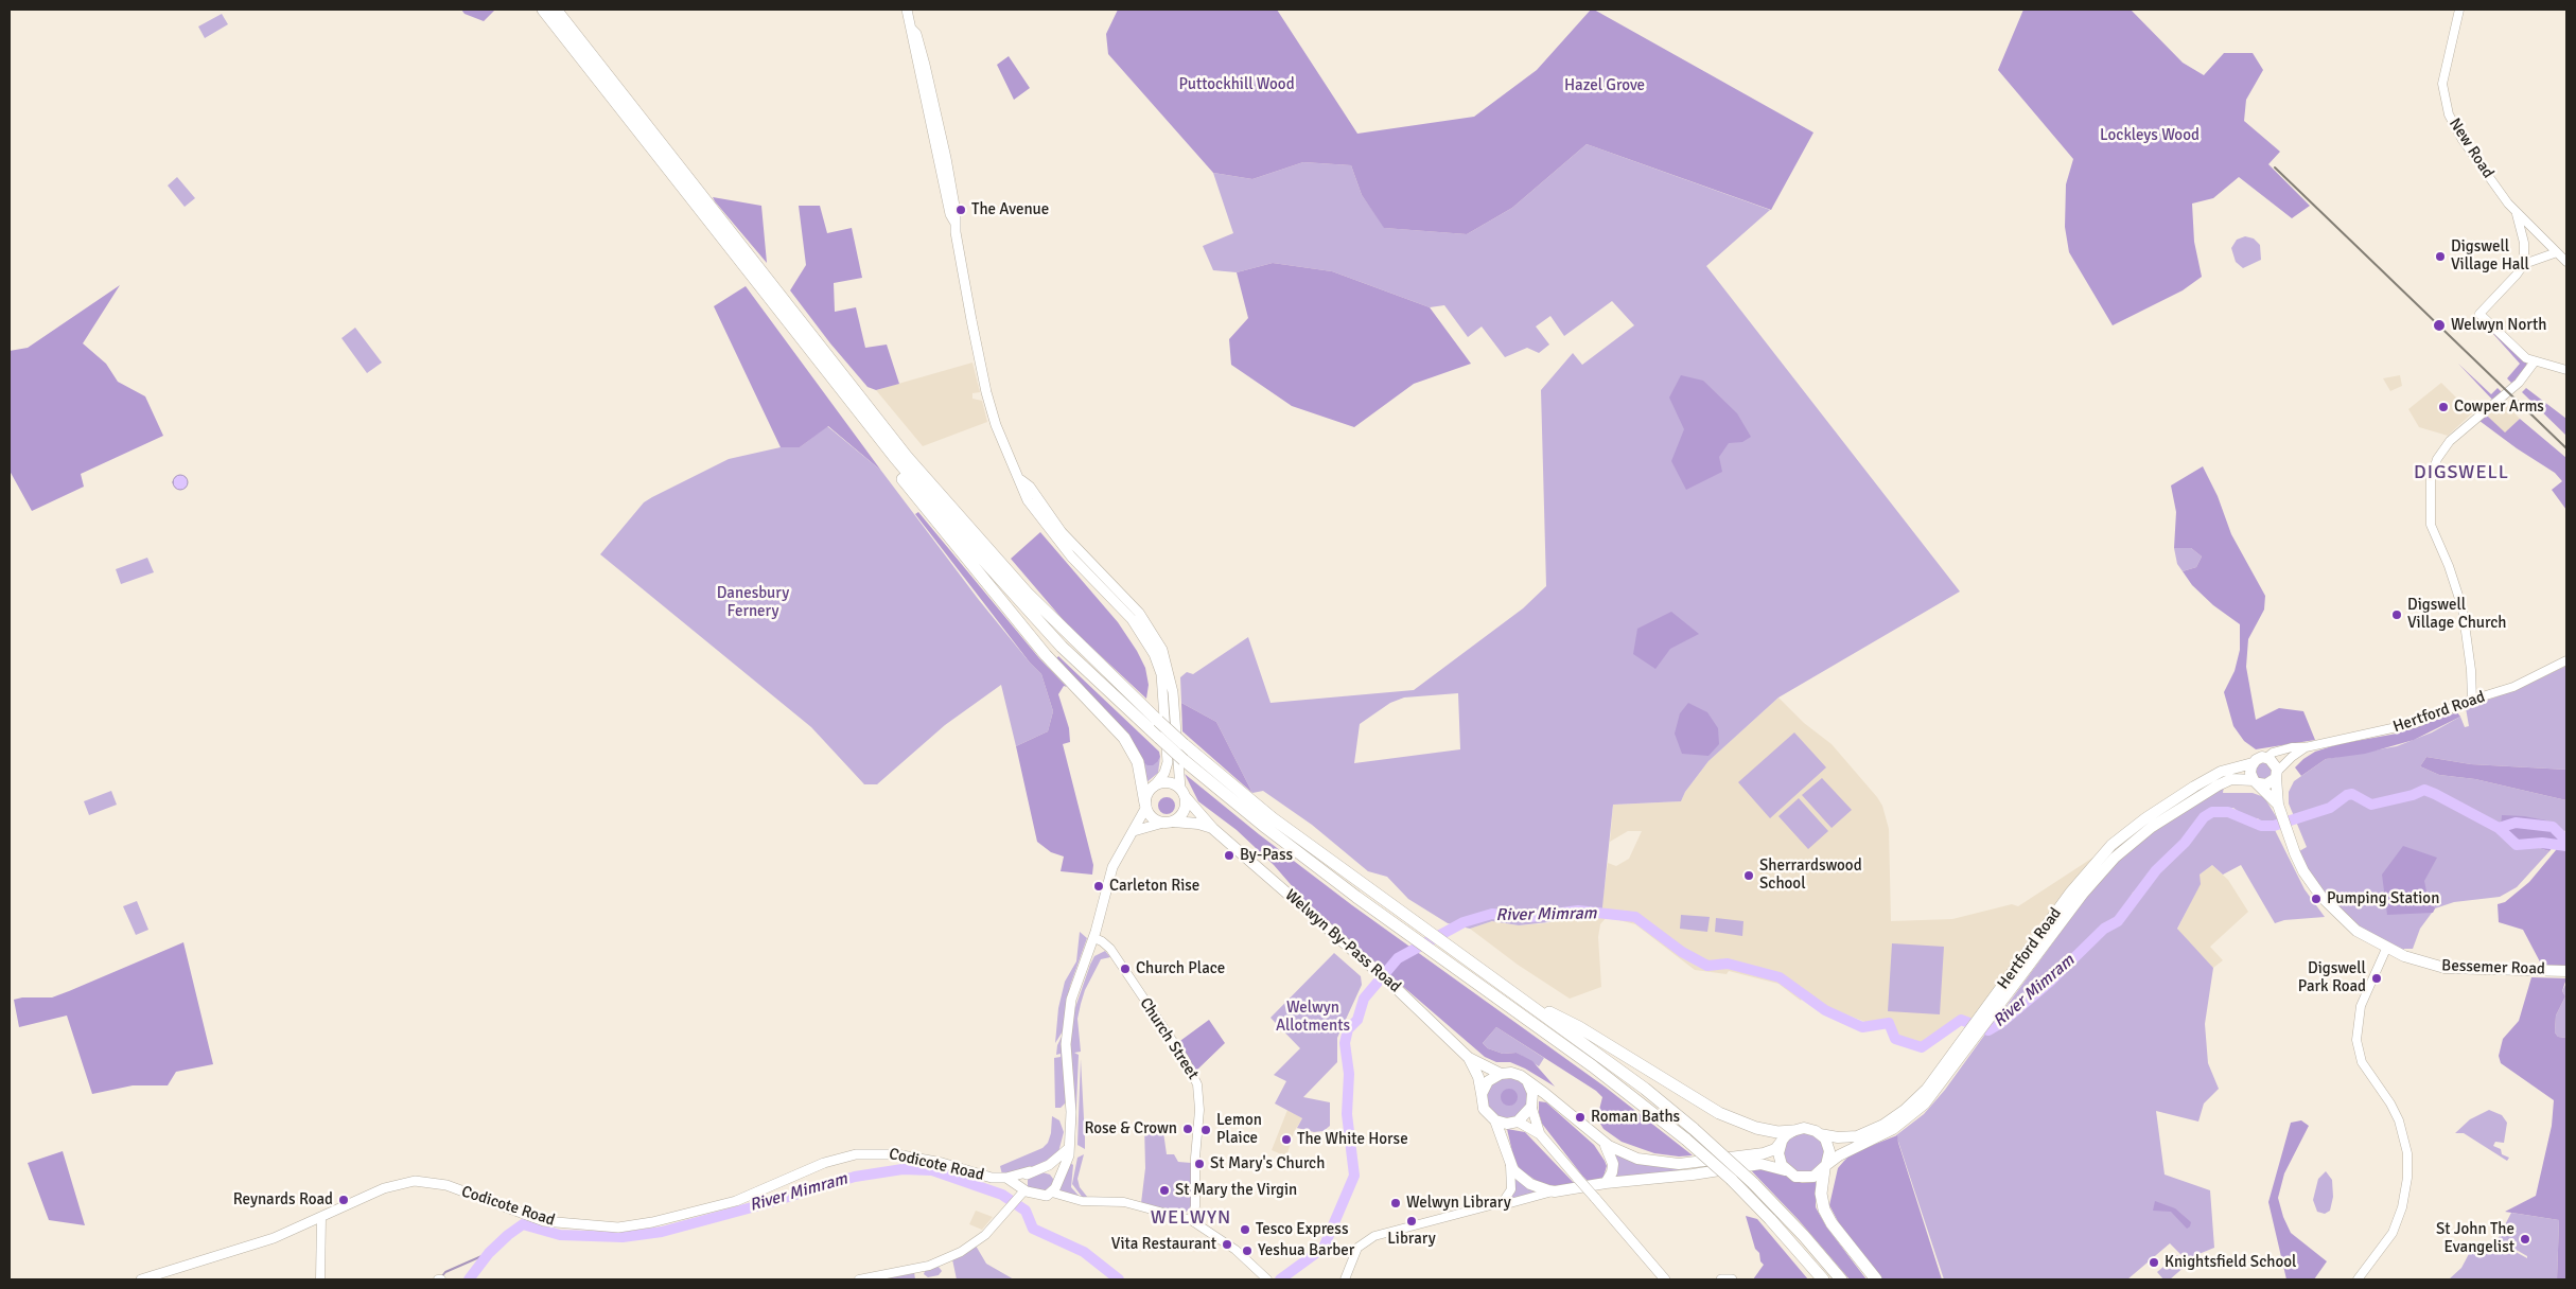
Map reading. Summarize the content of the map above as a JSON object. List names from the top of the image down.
{
  "streets": {
    "main road": [
      "Hertford Road",
      "Welwyn By-Pass Road",
      "Bessemer Road",
      "Codicote Road"
    ],
    "street": ["New Road", "Church Street"]
  },
  "crossings": [
    ["Hertford Road", "Bessemer Road"]
  ],
  "districts": ["DIGSWELL", "WELWYN"],
  "water": ["River Mimram"],
  "parks": [
    "Puttockhill Wood",
    "Hazel Grove",
    "Lockleys Wood",
    "Danesbury Fernery",
    "Welwyn Allotments"
  ],
  "places": [
    "The Avenue",
    "Digswell Village Hall",
    "Welwyn North",
    "Cowper Arms",
    "Digswell Village Church",
    "By-Pass",
    "Sherrardswood School",
    "Carleton Rise",
    "Pumping Station",
    "Church Place",
    "Digswell Park Road",
    "Roman Baths",
    "Rose & Crown",
    "Lemon Plaice",
    "The White Horse",
    "St Mary's Church",
    "St Mary the Virgin",
    "Reynards Road",
    "Welwyn Library",
    "Library",
    "Tesco Express",
    "St John The Evangelist",
    "Vita Restaurant",
    "Yeshua Barber",
    "Knightsfield School"
  ]
}
